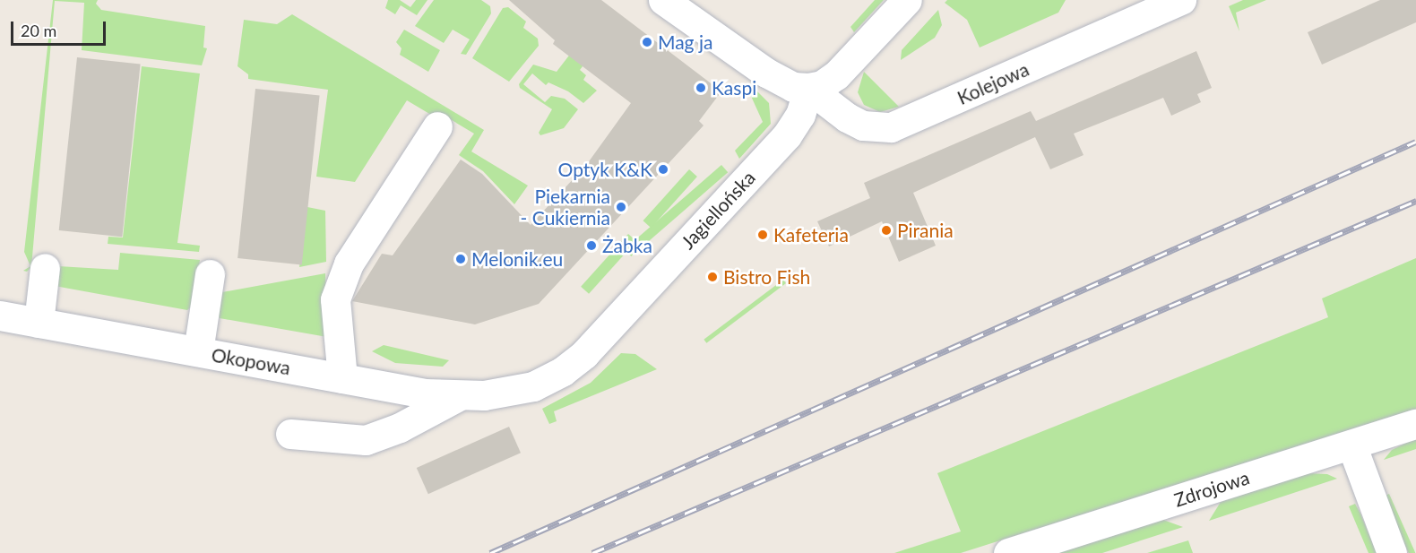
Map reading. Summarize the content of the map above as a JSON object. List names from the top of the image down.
{
  "streets": {
    "street": [
      "Kolejowa",
      "Jagiellońska",
      "Okopowa",
      "Zdrojowa"
    ]
  },
  "crossings": [
    ["Kolejowa", "Jagiellońska"],
    ["Jagiellońska", "Okopowa"]
  ],
  "places": [
    "Mag ja",
    "Kaspi",
    "Optyk K&K",
    "Piekarnia - Cukiernia",
    "Pirania",
    "Kafeteria",
    "Żabka",
    "Melonik.eu",
    "Bistro Fish"
  ],
  "scale_bar": "20 m"
}
